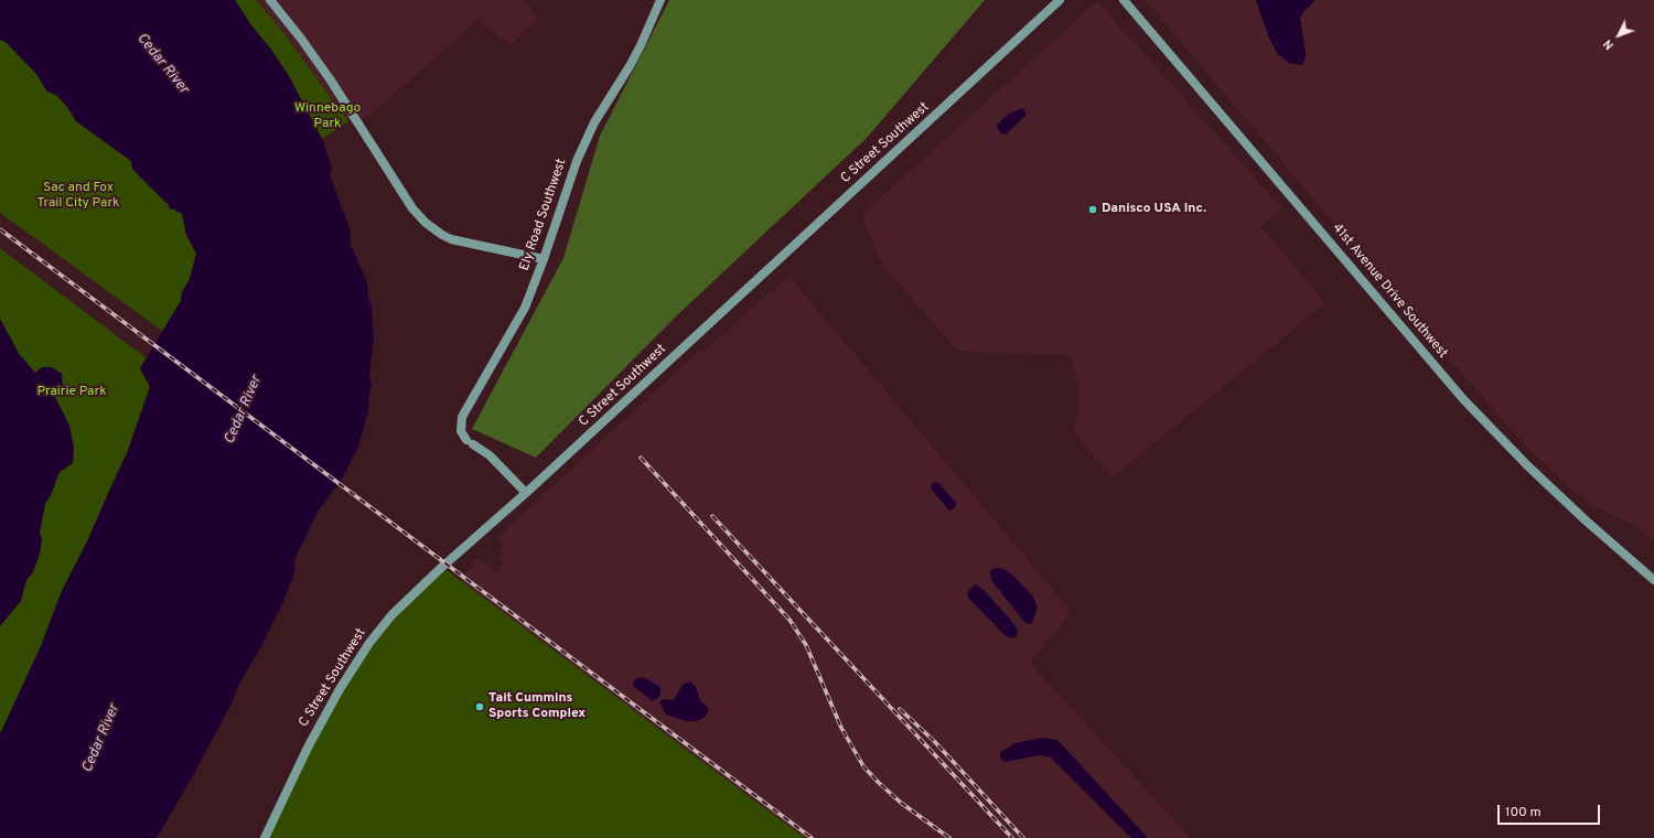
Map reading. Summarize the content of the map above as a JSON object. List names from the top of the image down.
{
  "streets": {
    "street": ["C Street Southwest", "Ely Road Southwest", "41st Avenue Drive Southwest"]
  },
  "crossings": [
    ["C Street Southwest", "Ely Road Southwest"]
  ],
  "water": ["Cedar River"],
  "parks": ["Winnebago Park", "Sac and Fox Trail City Park", "Prairie Park"],
  "places": ["Danisco USA Inc.", "Tait Cummins Sports Complex"],
  "scale_bar": "100 m",
  "north": "bottom left"
}
